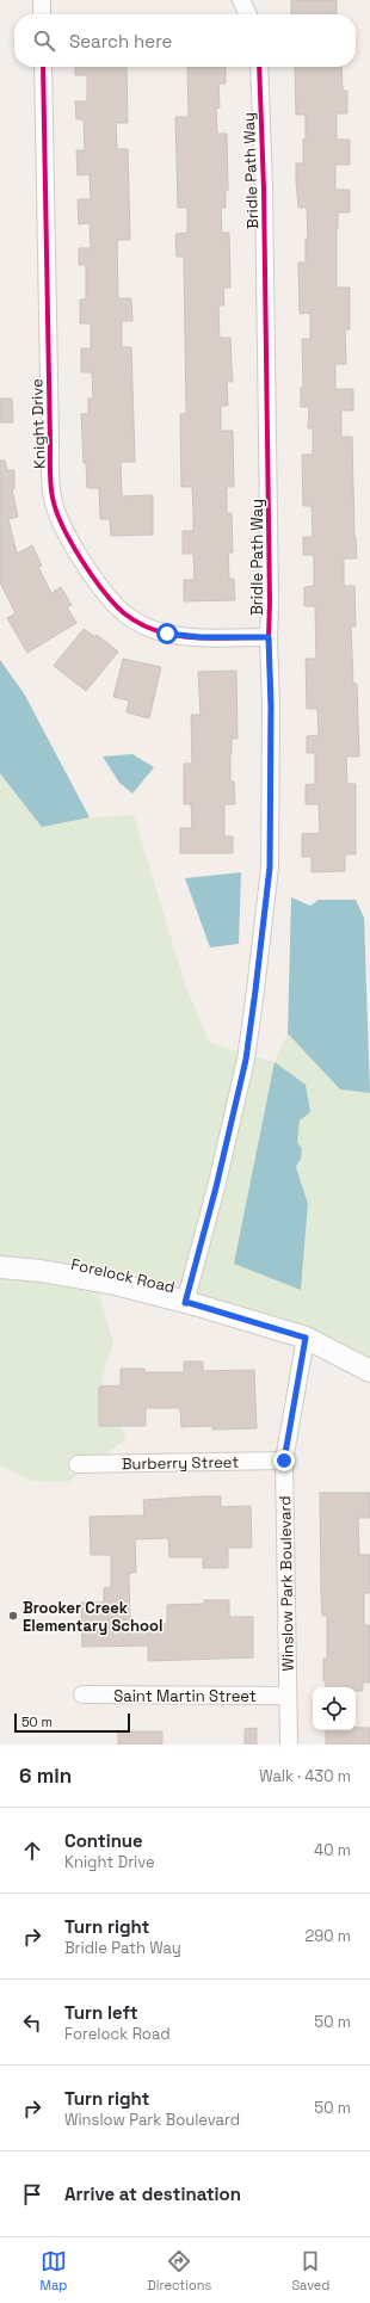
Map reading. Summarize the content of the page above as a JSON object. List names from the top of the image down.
{
  "streets": {
    "street": [
      "Bridle Path Way",
      "Knight Drive",
      "Forelock Road",
      "Burberry Street",
      "Winslow Park Boulevard",
      "Saint Martin Street"
    ]
  },
  "crossings": [
    ["Bridle Path Way", "Knight Drive"],
    ["Bridle Path Way", "Forelock Road"],
    ["Forelock Road", "Winslow Park Boulevard"],
    ["Burberry Street", "Winslow Park Boulevard"],
    ["Winslow Park Boulevard", "Saint Martin Street"]
  ],
  "places": ["Brooker Creek Elementary School"],
  "scale_bar": "50 m",
  "page": {
    "search": "Search here",
    "scale": "50 m",
    "heading": ["6 min", "Walk · 430 m"],
    "list": [
      ["Continue", "Knight Drive", "40 m"],
      ["Turn right", "Bridle Path Way", "290 m"],
      ["Turn left", "Forelock Road", "50 m"],
      ["Turn right", "Winslow Park Boulevard", "50 m"],
      "Arrive at destination"
    ],
    "nav": ["Map", "Directions", "Saved"]
  }
}
